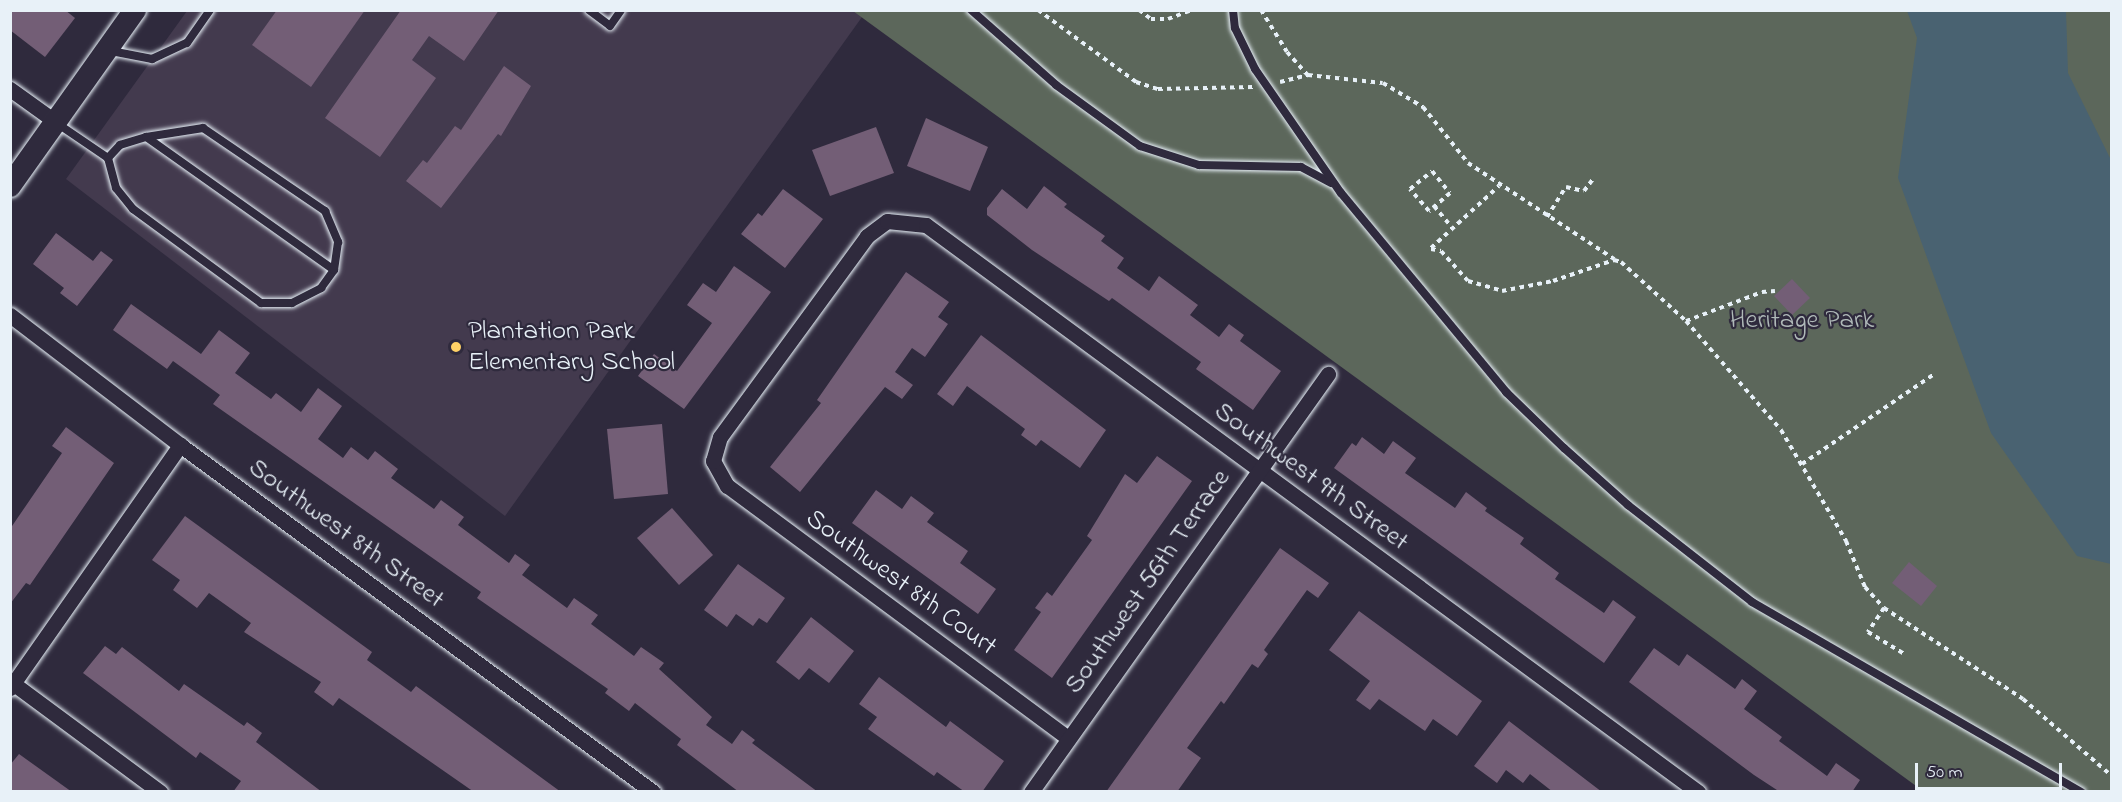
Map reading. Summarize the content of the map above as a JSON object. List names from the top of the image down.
{
  "streets": {
    "street": [
      "Southwest 9th Street",
      "Southwest 8th Street",
      "Southwest 56th Terrace",
      "Southwest 8th Court"
    ]
  },
  "crossings": [
    ["Southwest 9th Street", "Southwest 56th Terrace"],
    ["Southwest 9th Street", "Southwest 8th Court"],
    ["Southwest 56th Terrace", "Southwest 8th Court"]
  ],
  "parks": ["Heritage Park"],
  "places": ["Plantation Park Elementary School"],
  "scale_bar": "50 m"
}
